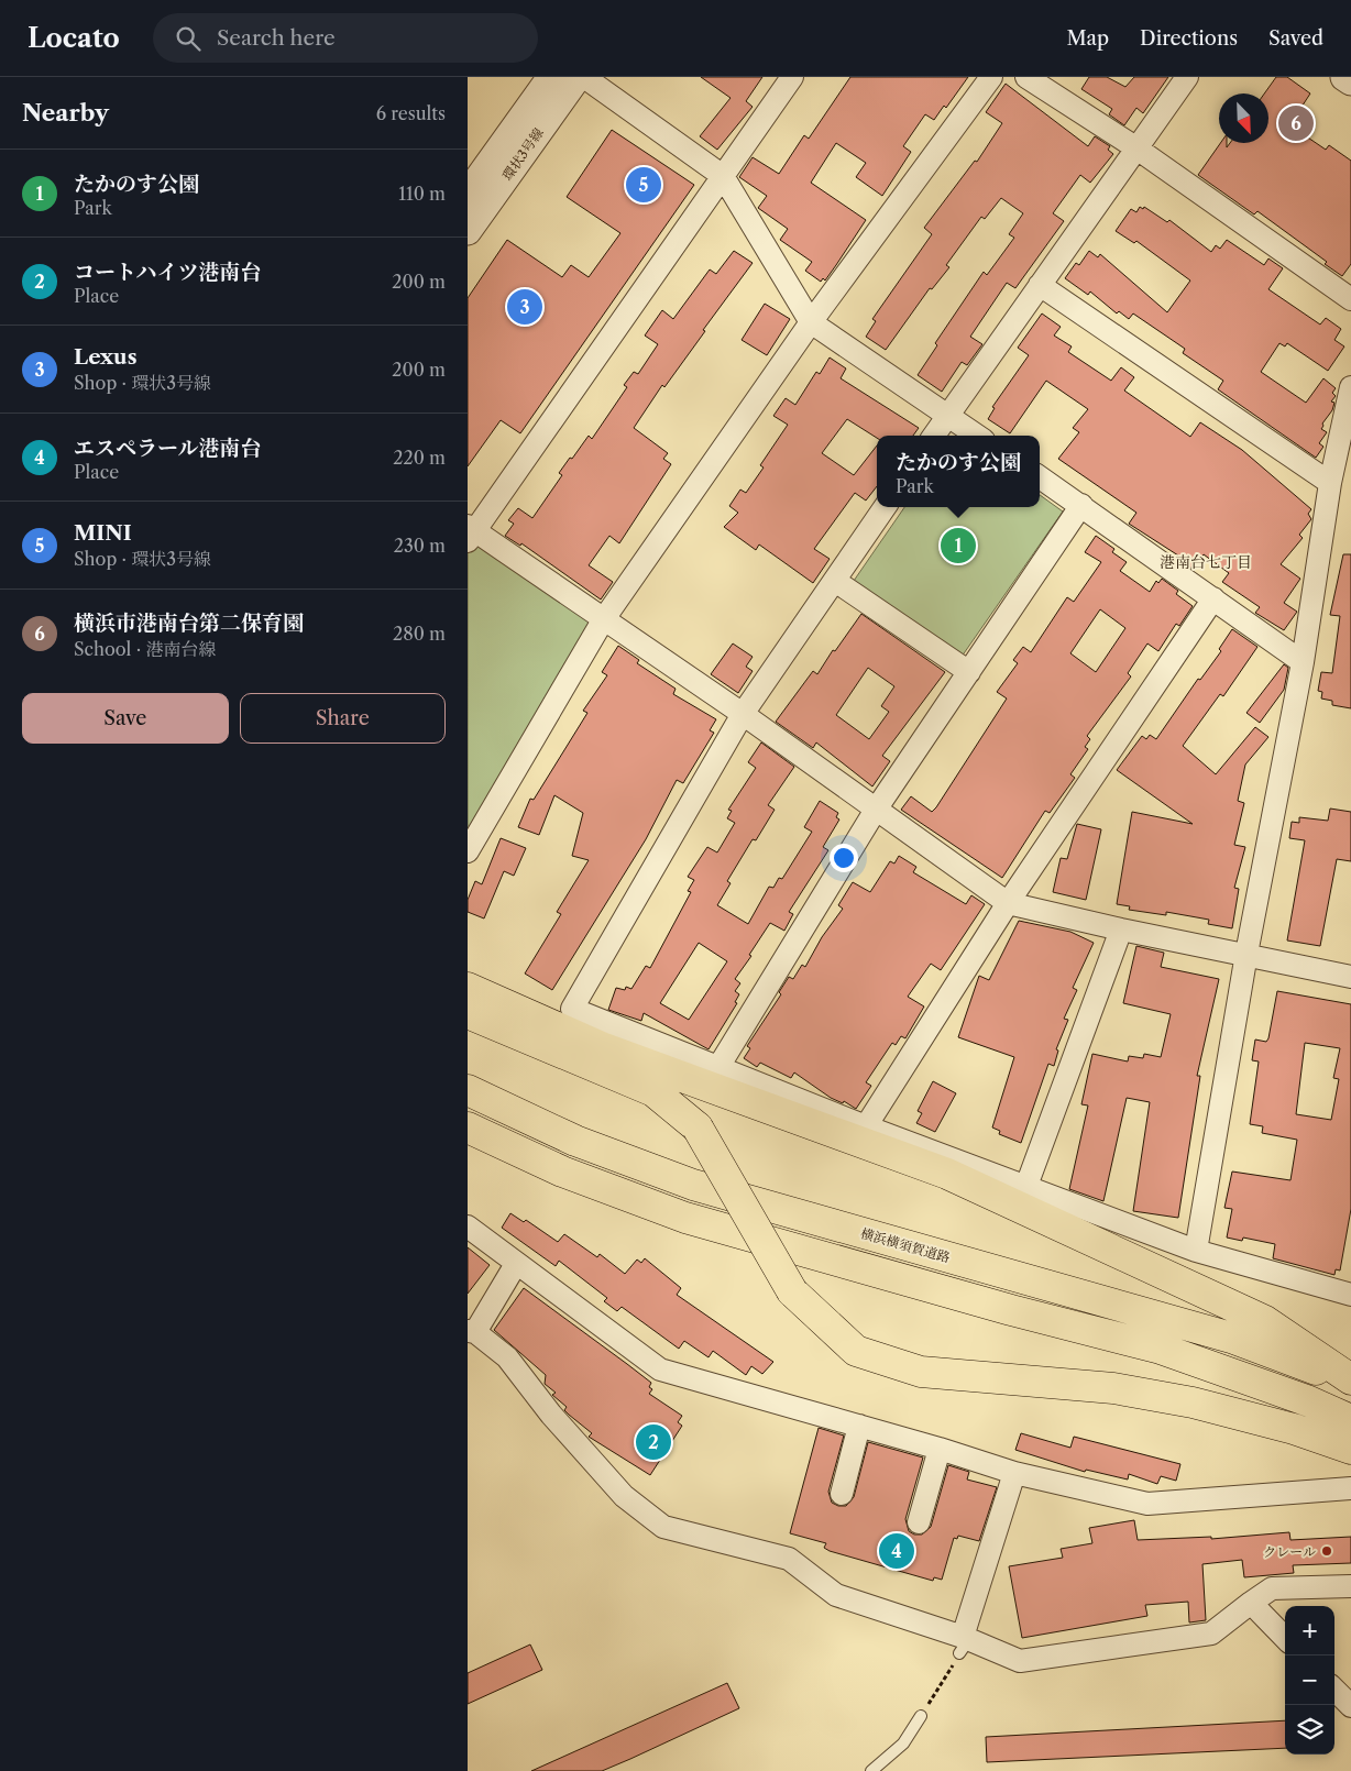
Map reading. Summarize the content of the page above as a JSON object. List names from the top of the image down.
{
  "streets": {
    "highway": ["横浜横須賀道路"],
    "street": ["環状3号線"]
  },
  "districts": ["港南台七丁目"],
  "places": ["クレール"],
  "north": "bottom right",
  "page": {
    "header": "Locato",
    "search": "Search here",
    "nav": ["Map", "Directions", "Saved"],
    "heading": ["Nearby", "6 results"],
    "pins": [
      "6",
      "5",
      "3",
      "1",
      "2",
      "4"
    ],
    "list": [
      {
        "mark": "1",
        "name": "たかのす公園",
        "note": "Park",
        "value": "110 m"
      },
      {
        "mark": "2",
        "name": "コートハイツ港南台",
        "note": "Place",
        "value": "200 m"
      },
      {
        "mark": "3",
        "name": "Lexus",
        "note": "Shop · 環状3号線",
        "value": "200 m"
      },
      {
        "mark": "4",
        "name": "エスペラール港南台",
        "note": "Place",
        "value": "220 m"
      },
      {
        "mark": "5",
        "name": "MINI",
        "note": "Shop · 環状3号線",
        "value": "230 m"
      },
      {
        "mark": "6",
        "name": "横浜市港南台第二保育園",
        "note": "School · 港南台線",
        "value": "280 m"
      }
    ],
    "popup": ["たかのす公園", "Park"],
    "buttons": ["Save", "Share"],
    "map_buttons": ["+", "−"]
  }
}
